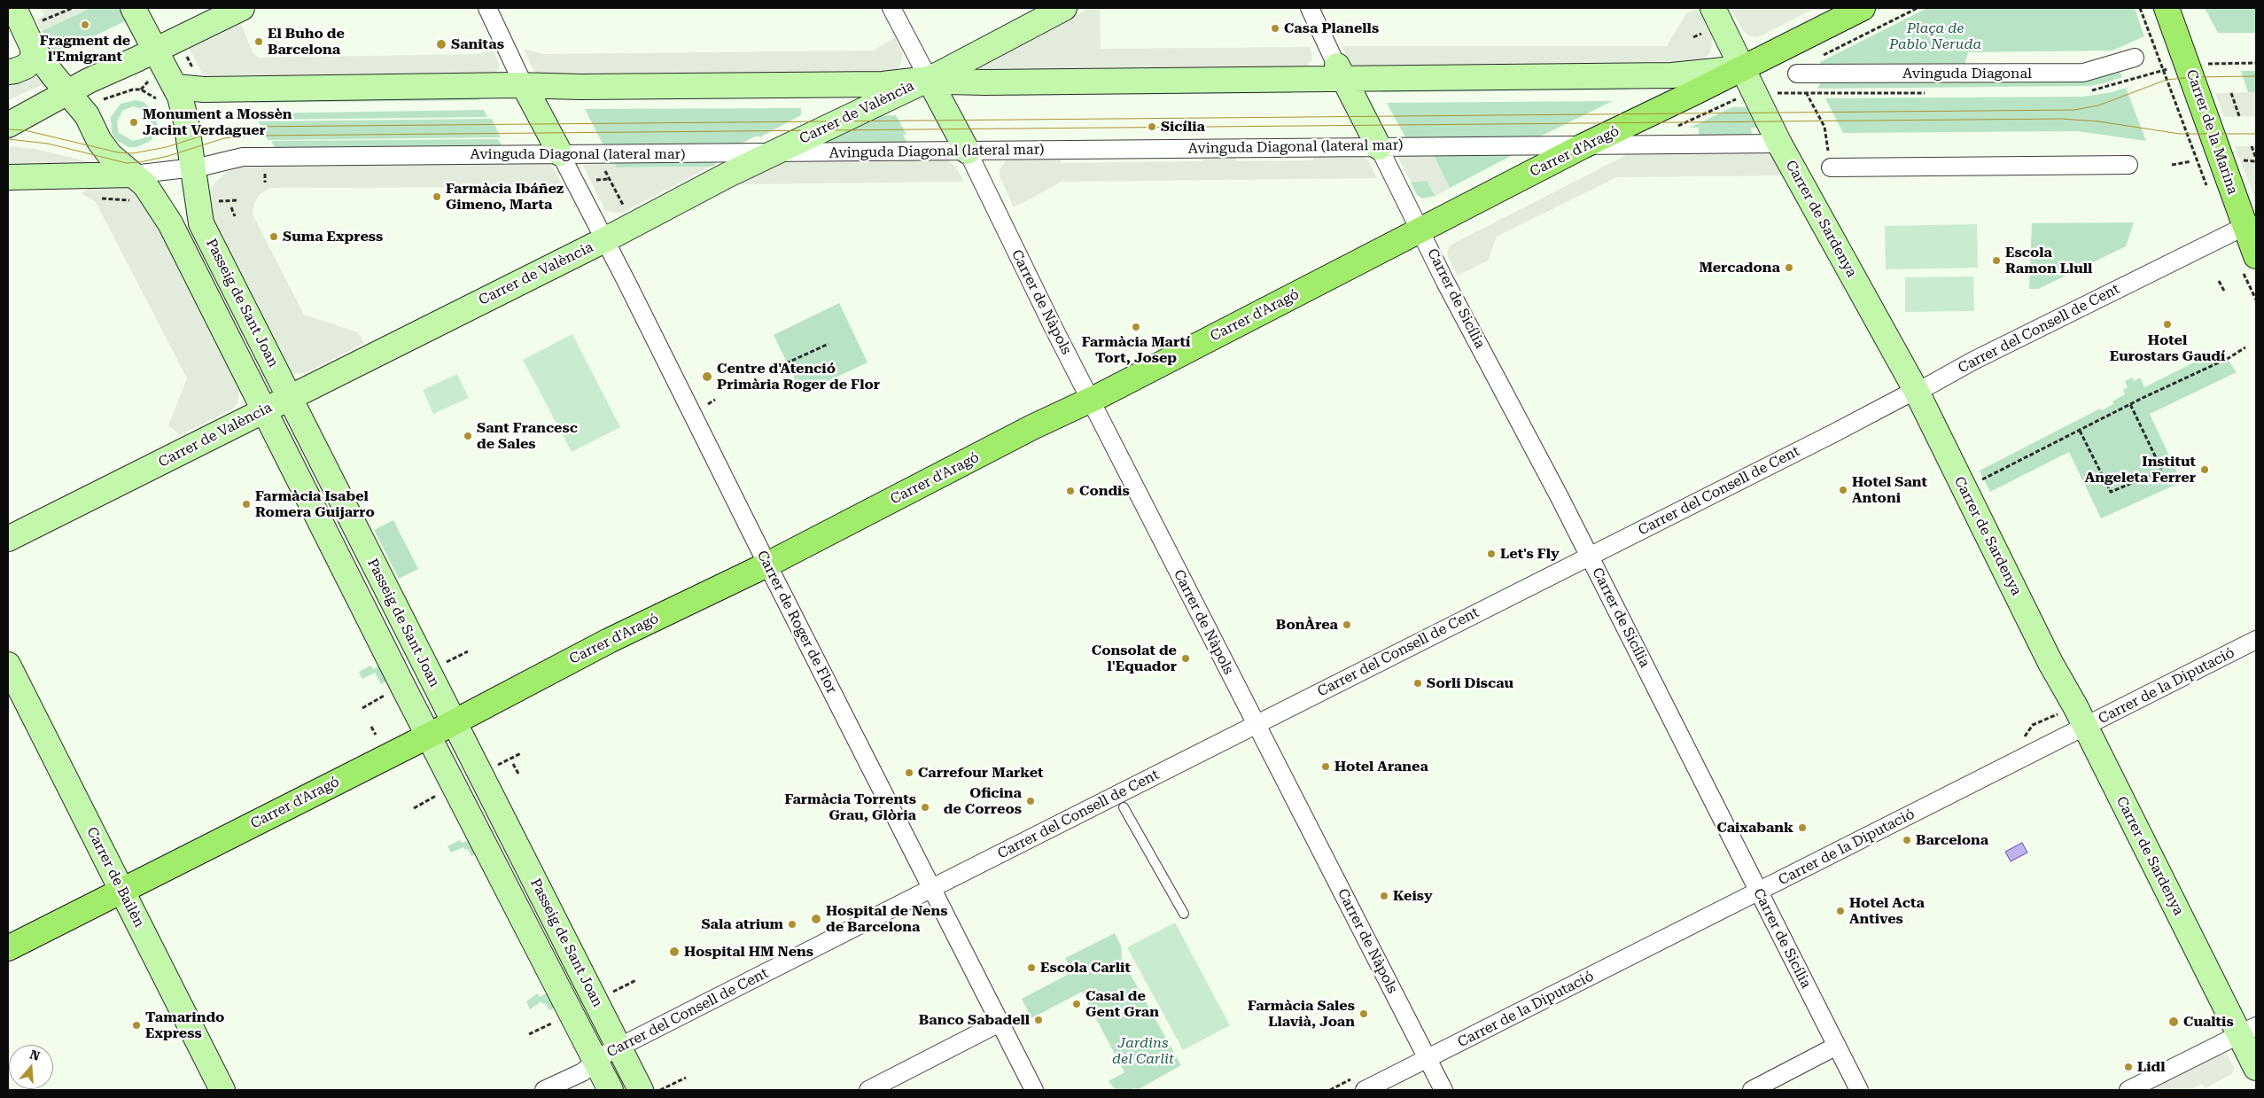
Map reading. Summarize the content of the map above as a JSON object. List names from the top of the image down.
{
  "streets": {
    "main road": ["Carrer de la Marina", "Carrer d'Aragó"],
    "street": [
      "Avinguda Diagonal",
      "Carrer de València",
      "Avinguda Diagonal (lateral mar)",
      "Carrer de Sardenya",
      "Carrer de Sicília",
      "Carrer de Nàpols",
      "Passeig de Sant Joan",
      "Carrer del Consell de Cent",
      "Carrer de Roger de Flor",
      "Carrer de la Diputació",
      "Carrer de Bailèn"
    ]
  },
  "crossings": [
    ["Carrer de València", "Avinguda Diagonal (lateral mar)"],
    ["Carrer de València", "Passeig de Sant Joan"],
    ["Carrer de València", "Carrer de Roger de Flor"],
    ["Carrer de la Marina", "Carrer del Consell de Cent"],
    ["Avinguda Diagonal (lateral mar)", "Carrer d'Aragó"],
    ["Avinguda Diagonal (lateral mar)", "Carrer de Sicília"],
    ["Avinguda Diagonal (lateral mar)", "Carrer de Nàpols"],
    ["Avinguda Diagonal (lateral mar)", "Passeig de Sant Joan"],
    ["Avinguda Diagonal (lateral mar)", "Carrer de Roger de Flor"],
    ["Carrer d'Aragó", "Carrer de Sardenya"],
    ["Carrer d'Aragó", "Carrer de Sicília"],
    ["Carrer d'Aragó", "Carrer de Nàpols"],
    ["Carrer d'Aragó", "Passeig de Sant Joan"],
    ["Carrer d'Aragó", "Carrer de Roger de Flor"],
    ["Carrer d'Aragó", "Carrer de Bailèn"],
    ["Carrer de Sardenya", "Carrer del Consell de Cent"],
    ["Carrer de Sardenya", "Carrer de la Diputació"],
    ["Carrer de Sicília", "Carrer del Consell de Cent"],
    ["Carrer de Sicília", "Carrer de la Diputació"],
    ["Carrer de Nàpols", "Carrer del Consell de Cent"],
    ["Carrer de Nàpols", "Carrer de la Diputació"],
    ["Passeig de Sant Joan", "Carrer del Consell de Cent"],
    ["Carrer del Consell de Cent", "Carrer de Roger de Flor"]
  ],
  "parks": ["Plaça de Pablo Neruda", "Jardins del Carlit"],
  "places": [
    "Fragment de l'Emigrant",
    "Casa Planells",
    "El Buho de Barcelona",
    "Sanitas",
    "Monument a Mossèn Jacint Verdaguer",
    "Sicília",
    "Farmàcia Ibáñez Gimeno, Marta",
    "Suma Express",
    "Escola Ramon Llull",
    "Mercadona",
    "Hotel Eurostars Gaudí",
    "Farmàcia Martí Tort, Josep",
    "Centre d'Atenció Primària Roger de Flor",
    "Sant Francesc de Sales",
    "Institut Angeleta Ferrer",
    "Hotel Sant Antoni",
    "Condis",
    "Farmàcia Isabel Romera Guijarro",
    "Let's Fly",
    "BonÀrea",
    "Consolat de l'Equador",
    "Sorli Discau",
    "Hotel Aranea",
    "Carrefour Market",
    "Oficina de Correos",
    "Farmàcia Torrents Grau, Glòria",
    "Caixabank",
    "Barcelona",
    "Keisy",
    "Hotel Acta Antives",
    "Hospital de Nens de Barcelona",
    "Sala atrium",
    "Hospital HM Nens",
    "Escola Carlit",
    "Casal de Gent Gran",
    "Farmàcia Sales Llavià, Joan",
    "Banco Sabadell",
    "Cualtis",
    "Tamarindo Express",
    "Lidl"
  ],
  "north": "top"
}
